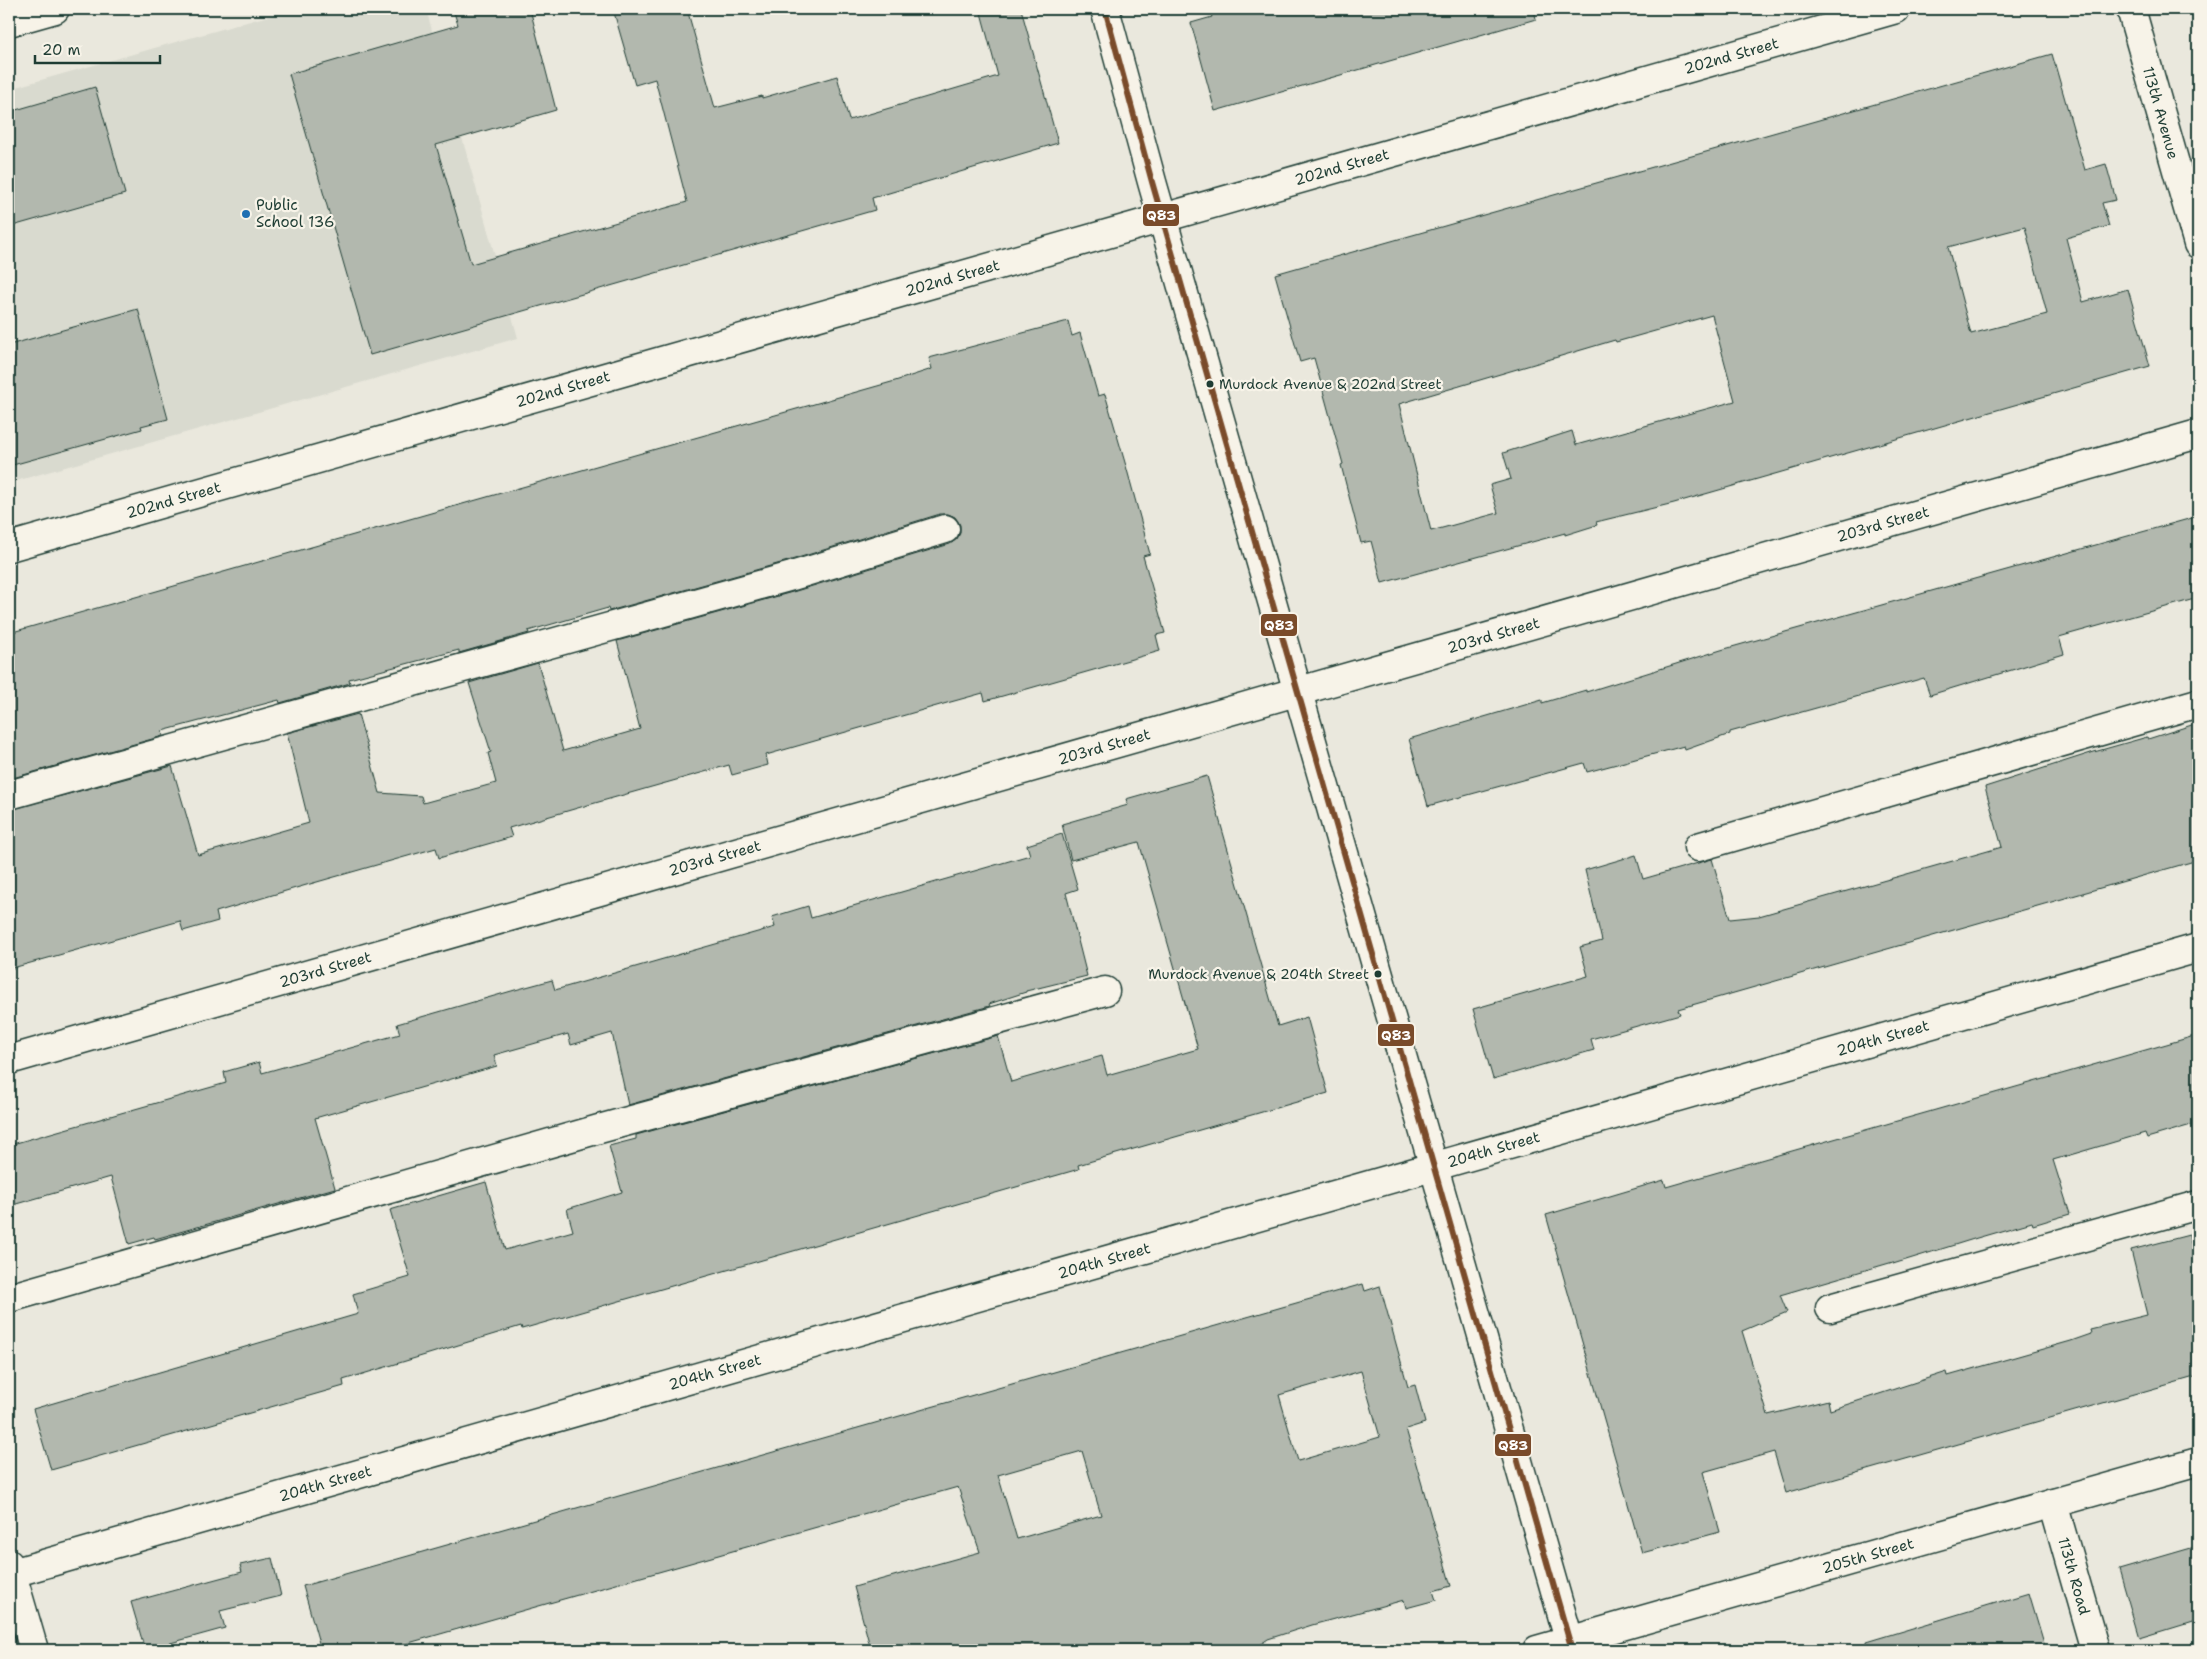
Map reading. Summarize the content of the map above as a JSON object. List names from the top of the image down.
{
  "streets": {
    "street": [
      "202nd Street",
      "113th Avenue",
      "203rd Street",
      "204th Street",
      "205th Street",
      "113th Road"
    ]
  },
  "crossings": [
    ["205th Street", "113th Road"]
  ],
  "places": ["Public School 136", "Murdock Avenue & 202nd Street", "Murdock Avenue & 204th Street"],
  "lines": ["transit line Q83"],
  "scale_bar": "20 m"
}
